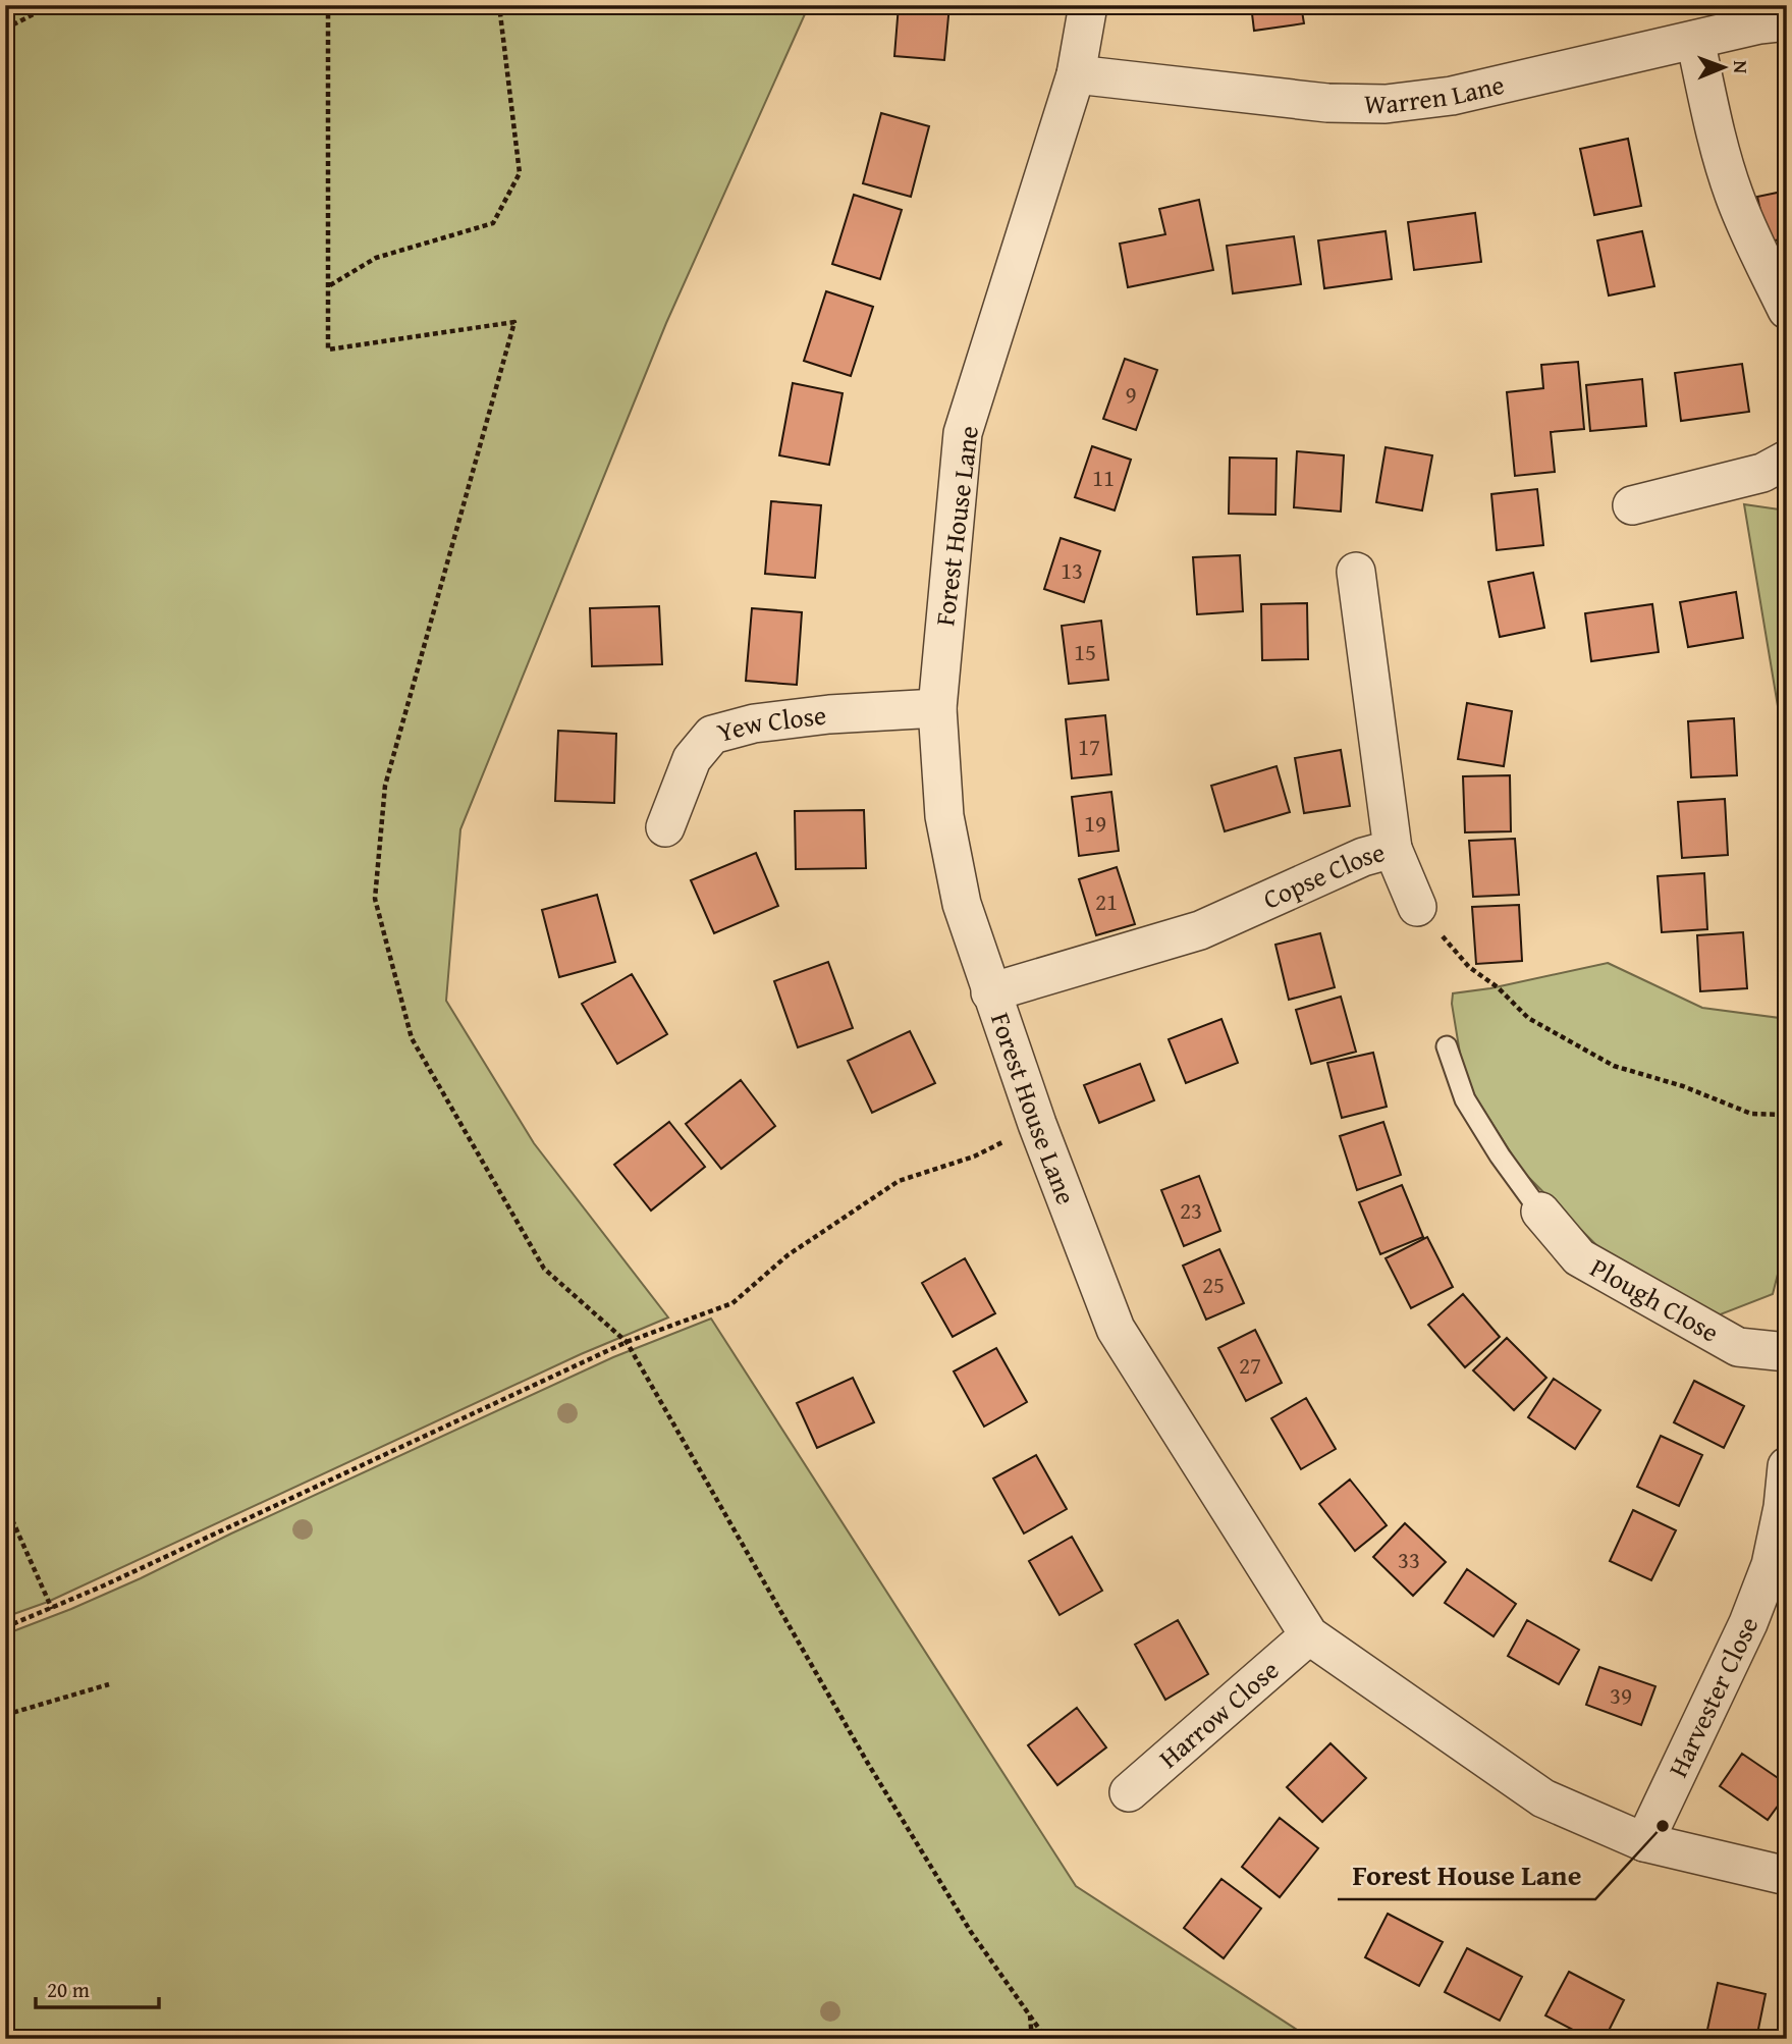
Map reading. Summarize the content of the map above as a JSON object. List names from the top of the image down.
{
  "streets": {
    "street": [
      "Warren Lane",
      "Forest House Lane",
      "Yew Close",
      "Copse Close",
      "Plough Close",
      "Harvester Close",
      "Harrow Close"
    ]
  },
  "crossings": [
    ["Warren Lane", "Forest House Lane"],
    ["Forest House Lane", "Yew Close"],
    ["Forest House Lane", "Copse Close"],
    ["Forest House Lane", "Harvester Close"],
    ["Forest House Lane", "Harrow Close"]
  ],
  "places": ["Forest House Lane"],
  "house_numbers": [
    "9",
    "11",
    "13",
    "15",
    "17",
    "19",
    "21",
    "23",
    "25",
    "27",
    "33",
    "39"
  ],
  "scale_bar": "20 m",
  "north": "right"
}
